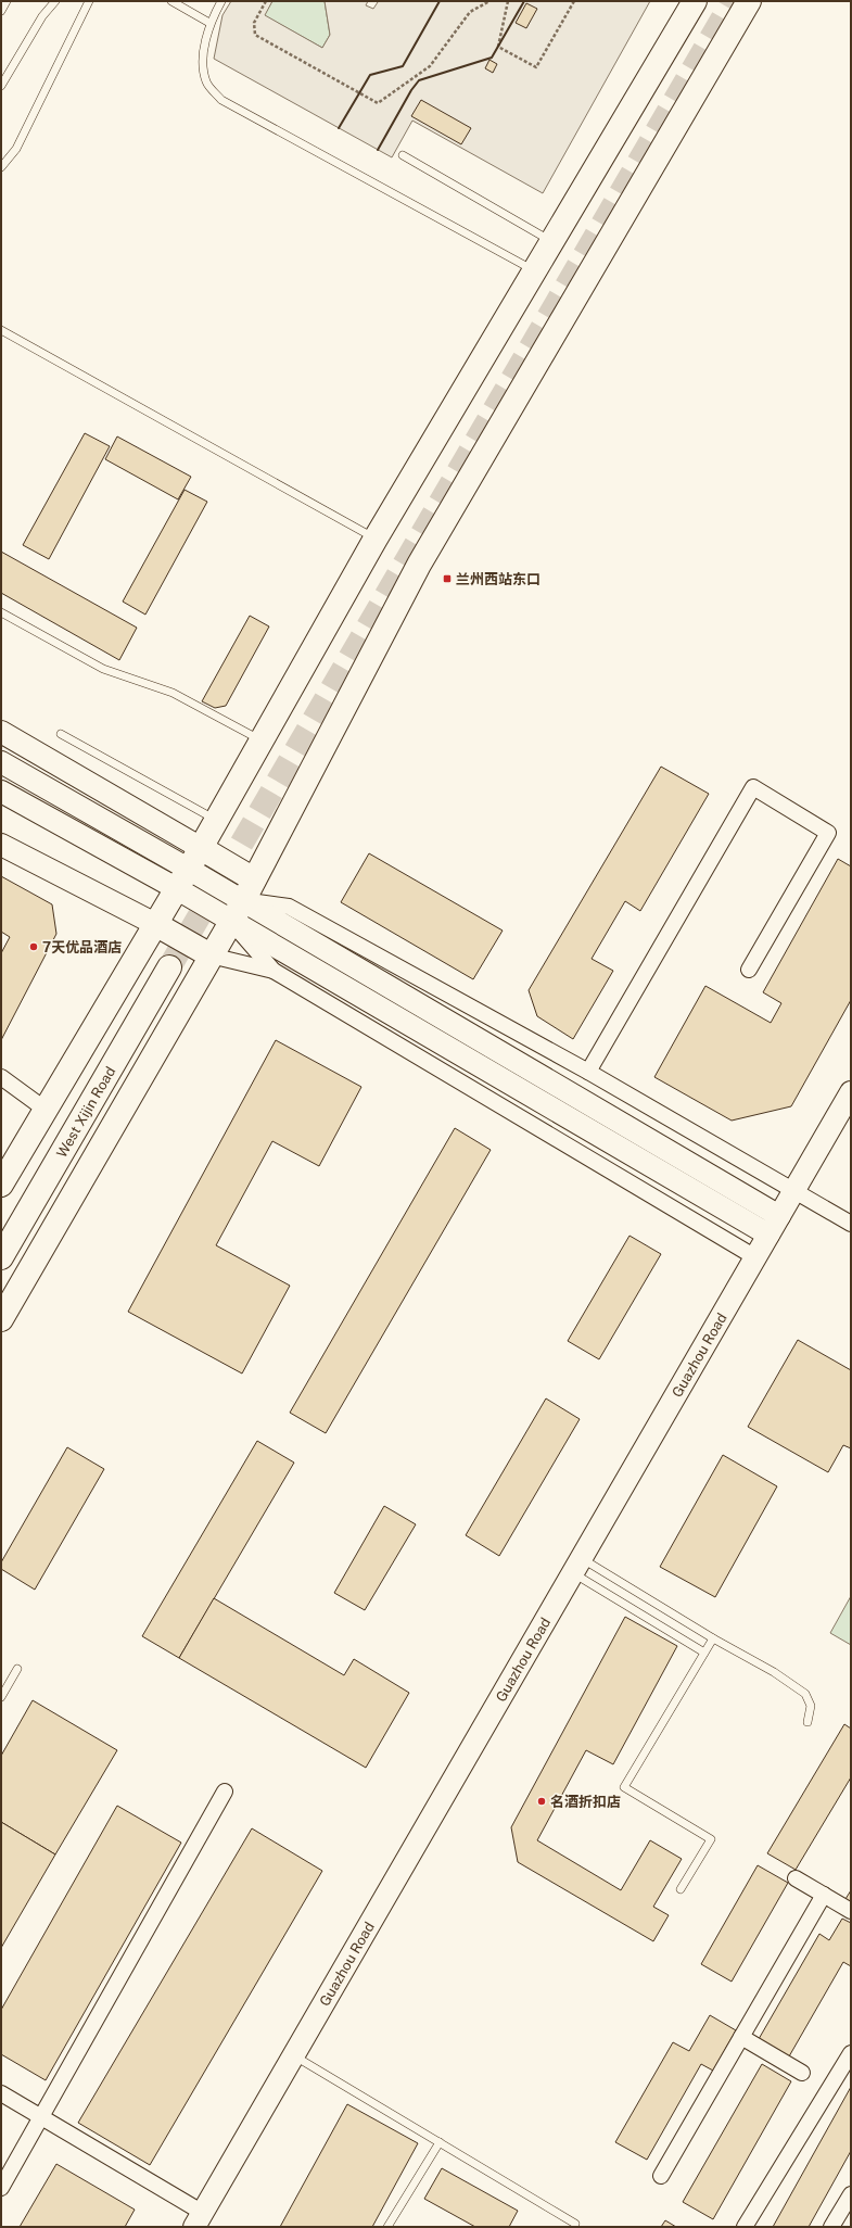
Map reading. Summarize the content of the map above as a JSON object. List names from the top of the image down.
{
  "streets": {
    "main road": ["West Xijin Road"],
    "street": ["Guazhou Road"]
  },
  "places": {
    "transit": ["兰州西站东口"],
    "other": ["7天优品酒店", "名酒折扣店"]
  }
}
